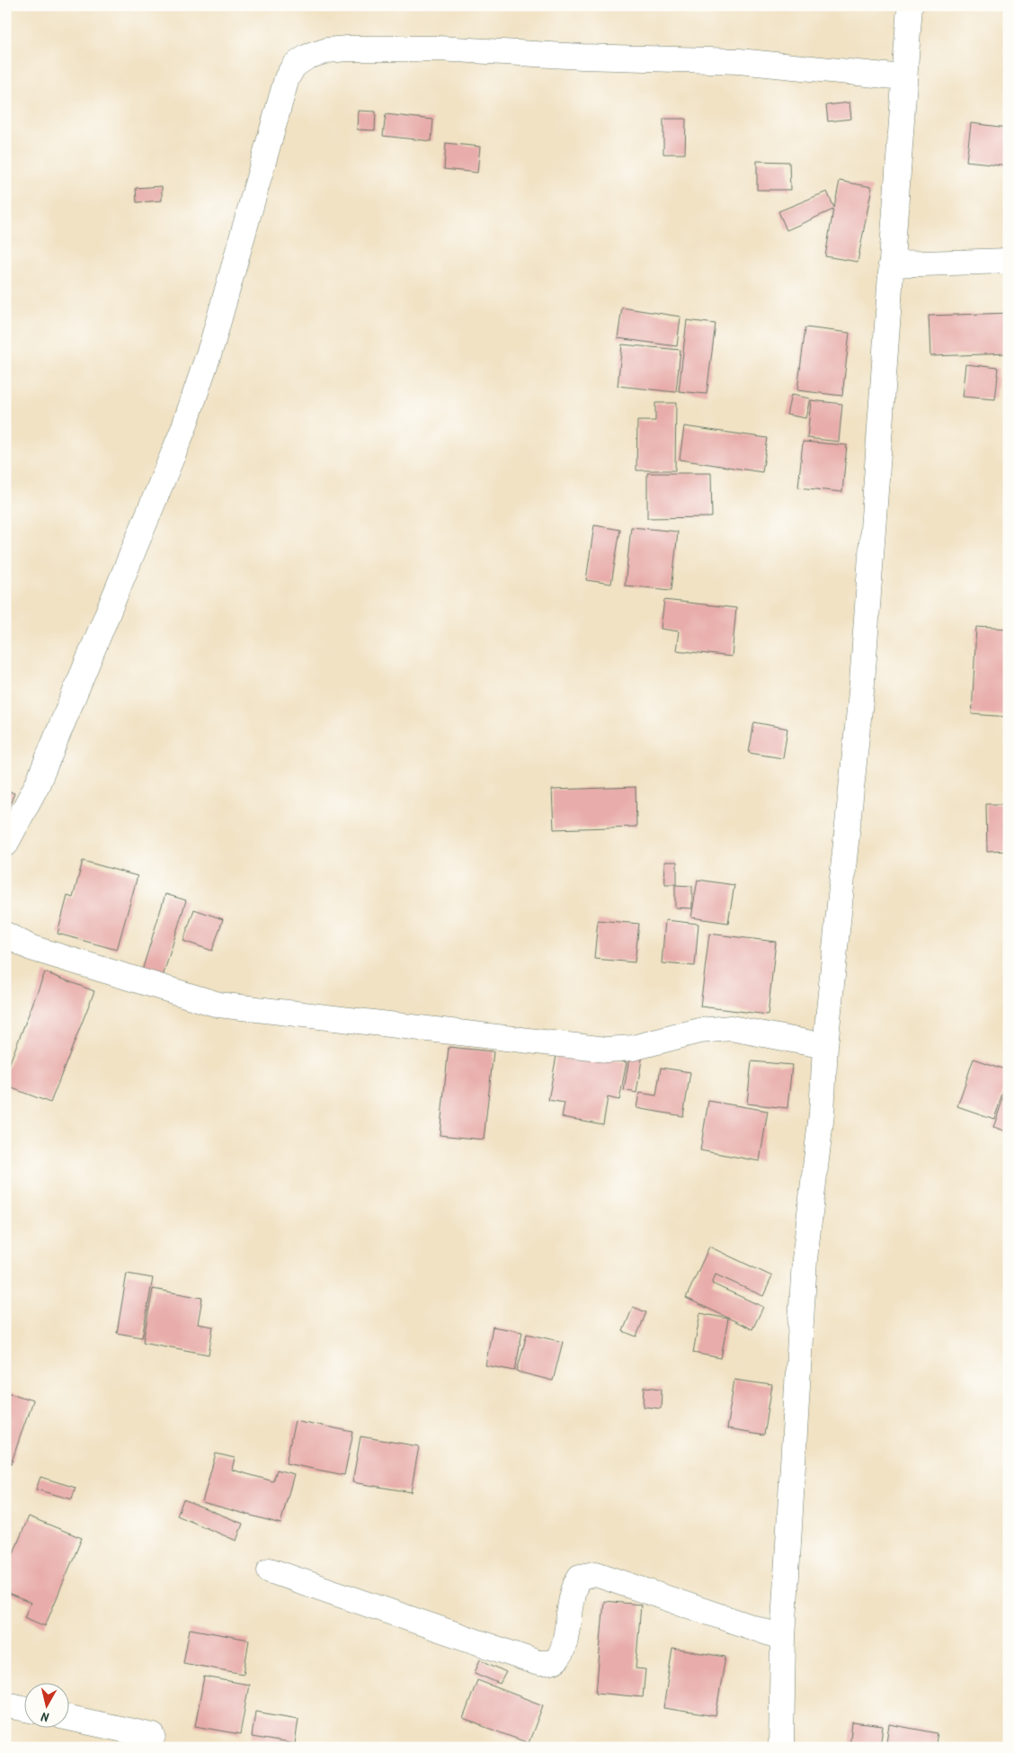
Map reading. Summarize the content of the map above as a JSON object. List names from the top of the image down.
{
  "north": "bottom"
}
